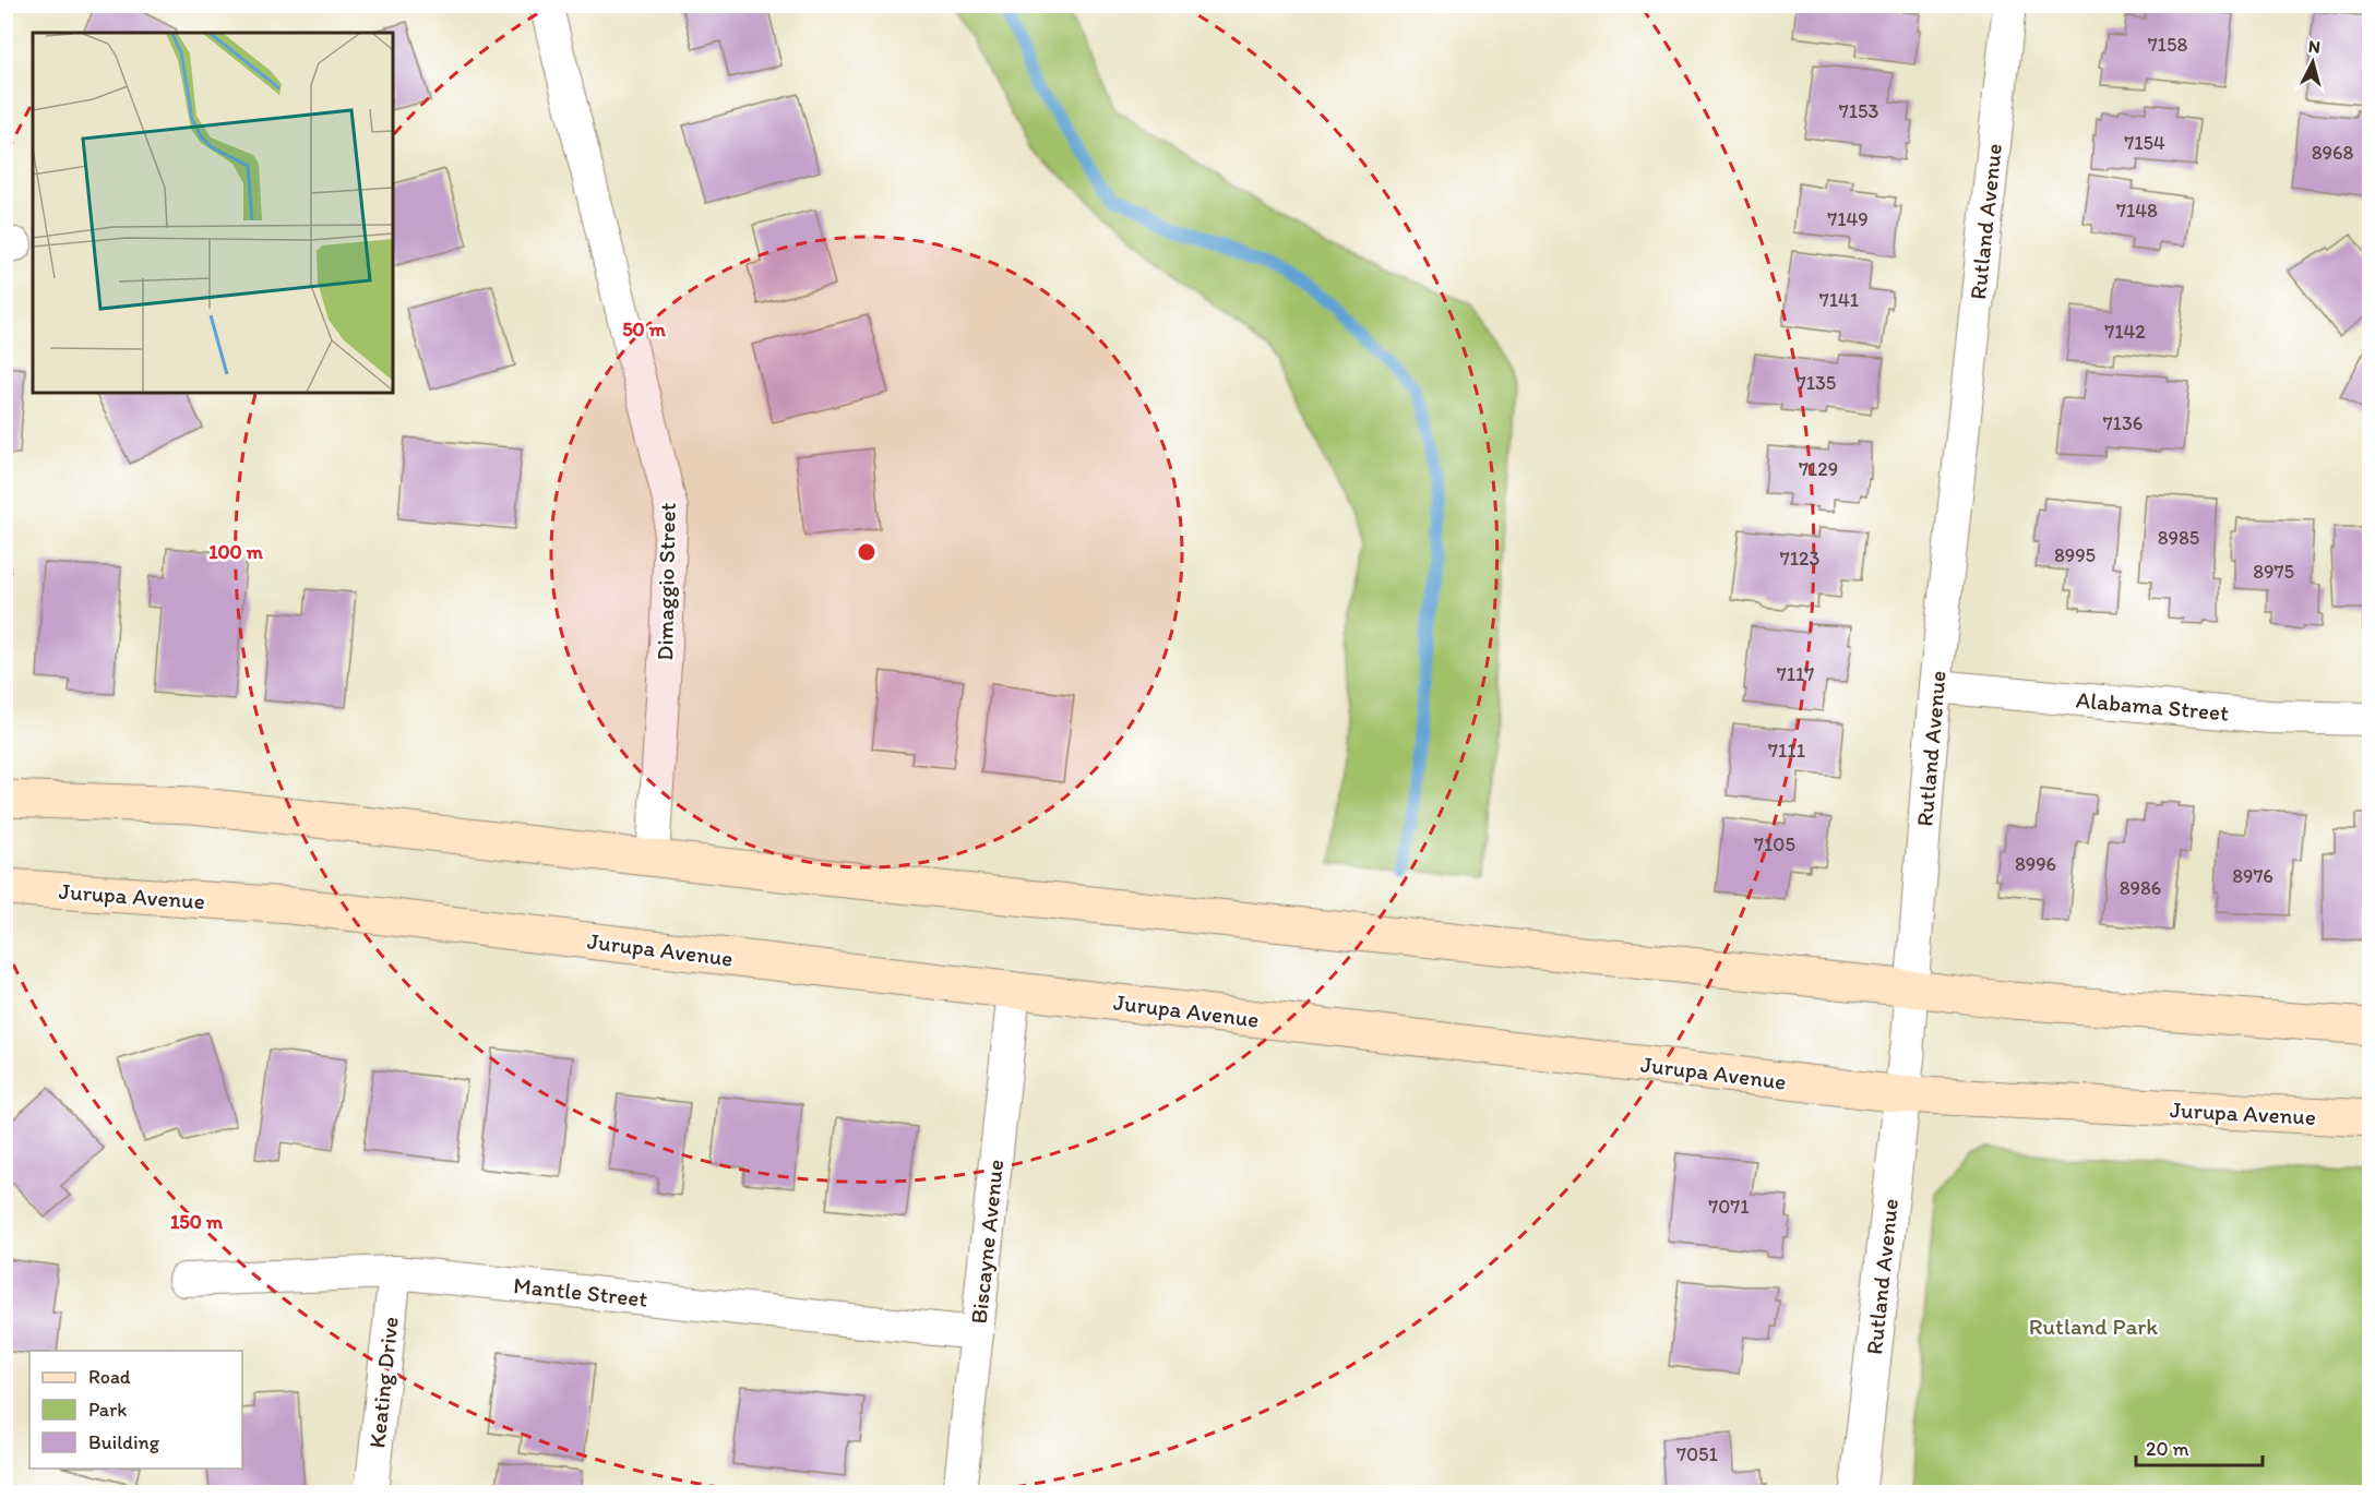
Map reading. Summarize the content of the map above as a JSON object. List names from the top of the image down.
{
  "streets": {
    "main road": ["Jurupa Avenue"],
    "street": [
      "Rutland Avenue",
      "Dimaggio Street",
      "Alabama Street",
      "Biscayne Avenue",
      "Mantle Street",
      "Keating Drive"
    ]
  },
  "crossings": [
    ["Rutland Avenue", "Alabama Street"],
    ["Rutland Avenue", "Jurupa Avenue"],
    ["Jurupa Avenue", "Biscayne Avenue"],
    ["Biscayne Avenue", "Mantle Street"],
    ["Mantle Street", "Keating Drive"]
  ],
  "parks": ["Rutland Park"],
  "house_numbers": [
    "7158",
    "7153",
    "7154",
    "8968",
    "7148",
    "7149",
    "7141",
    "7142",
    "7135",
    "7136",
    "7129",
    "8985",
    "8995",
    "7123",
    "8975",
    "7117",
    "7111",
    "7105",
    "8996",
    "8976",
    "8986",
    "7071",
    "7051"
  ],
  "legend": ["Road", "Park", "Building"],
  "scale_bar": "20 m",
  "north": "top",
  "rings": ["50 m", "100 m", "150 m"]
}
